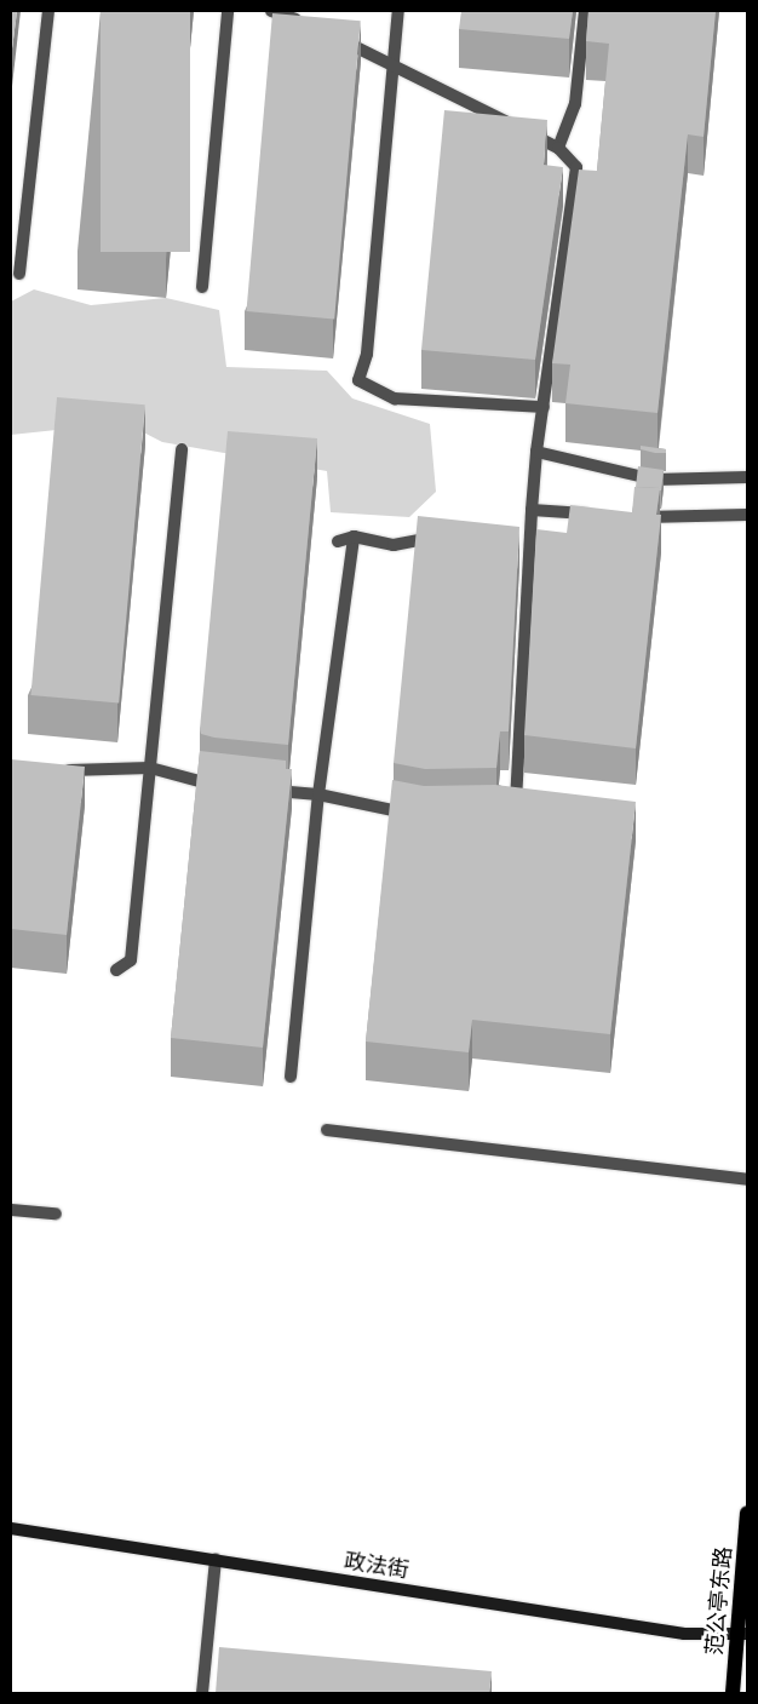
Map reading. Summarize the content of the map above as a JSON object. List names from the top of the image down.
{
  "streets": {
    "main road": ["范公亭东路"],
    "street": ["政法街"]
  },
  "crossings": [
    ["政法街", "范公亭东路"]
  ]
}
